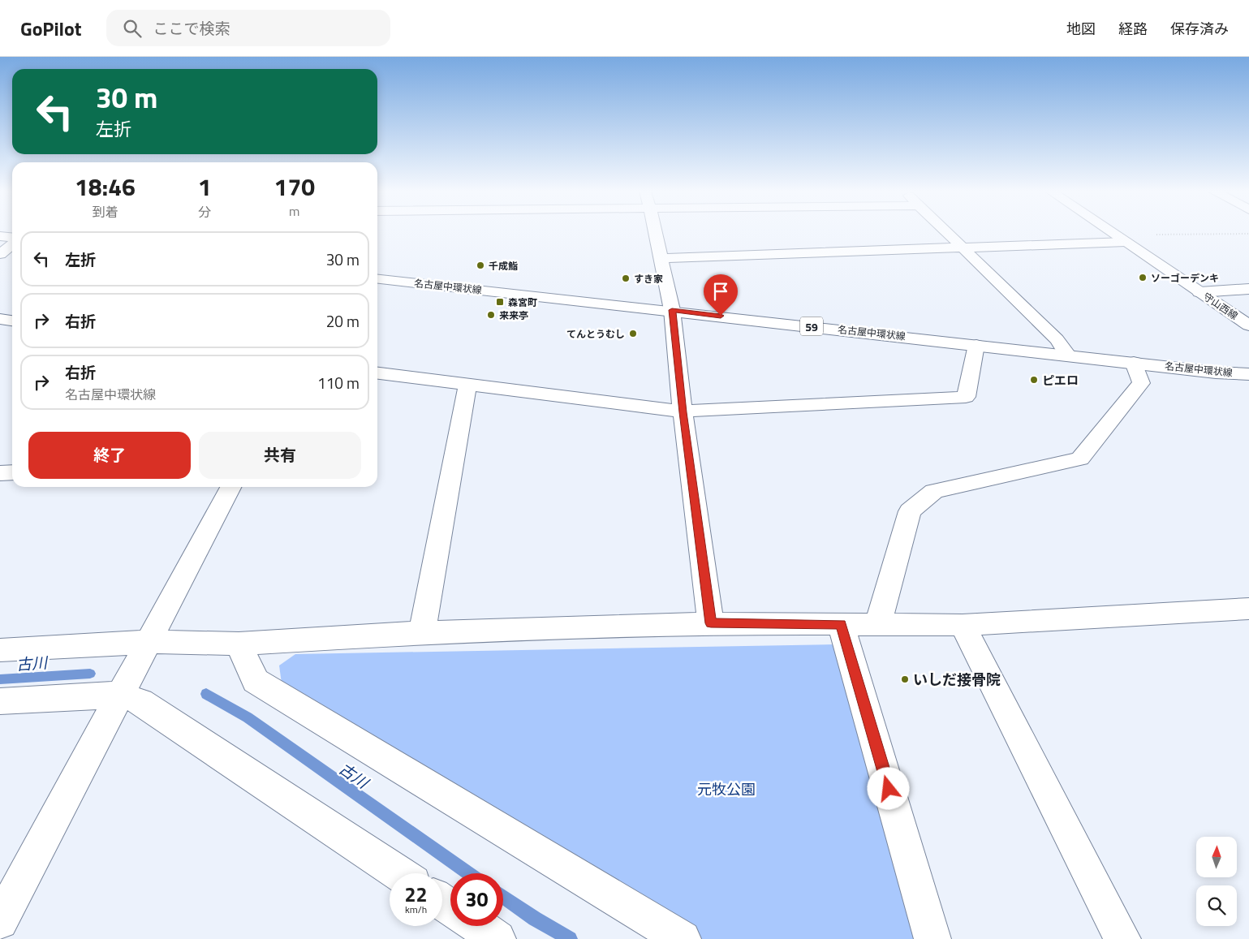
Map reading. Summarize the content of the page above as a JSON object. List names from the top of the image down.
{
  "streets": {
    "street": ["名古屋中環状線", "守山西線", "59"]
  },
  "water": ["古川"],
  "parks": ["元牧公園"],
  "places": {
    "other": [
      "千成鮨",
      "ソーゴーデンキ",
      "すき家",
      "来来亭",
      "てんとうむし",
      "ピエロ",
      "いしだ接骨院"
    ],
    "transit": ["森宮町"]
  },
  "north": "top",
  "page": {
    "header": "GoPilot",
    "search": "ここで検索",
    "nav": ["地図", "経路", "保存済み"],
    "turn": ["30 m", "左折"],
    "eta": [
      "18:46",
      "到着",
      "1",
      "分",
      "170",
      "m"
    ],
    "list": [
      {
        "name": "左折",
        "value": "30 m"
      },
      {
        "name": "右折",
        "value": "20 m"
      },
      {
        "name": "右折",
        "note": "名古屋中環状線",
        "value": "110 m"
      }
    ],
    "buttons": ["終了", "共有"],
    "speed": "22 km/h",
    "limit": "30"
  }
}
